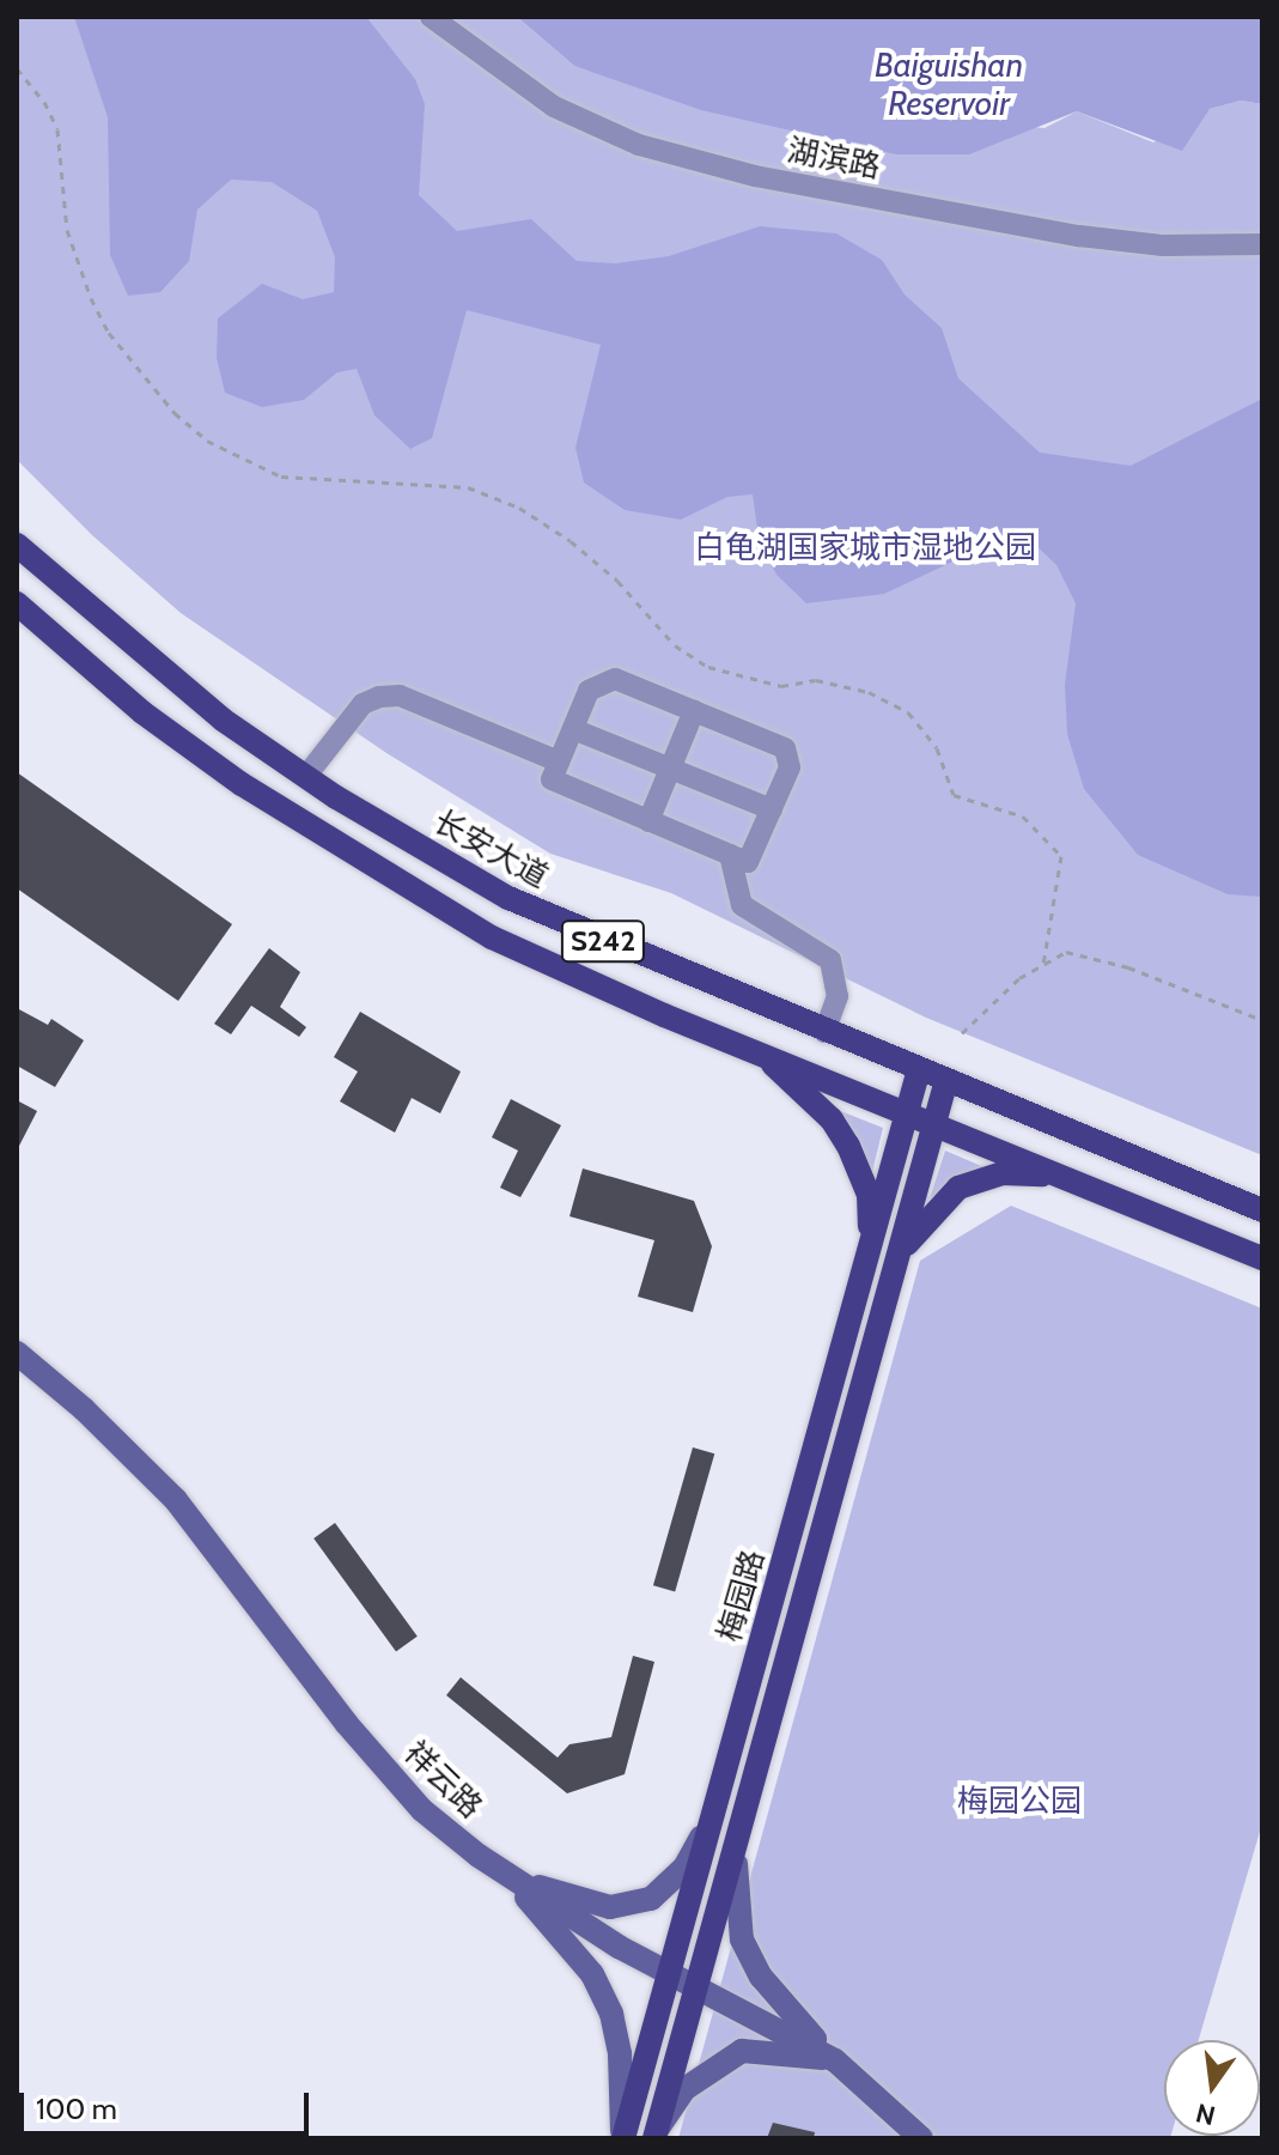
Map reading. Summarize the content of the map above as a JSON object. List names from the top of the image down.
{
  "streets": {
    "main road": [
      "长安大道",
      "S242",
      "梅园路",
      "祥云路"
    ],
    "street": ["湖滨路"]
  },
  "crossings": [
    ["长安大道", "梅园路"],
    ["S242", "梅园路"],
    ["梅园路", "祥云路"]
  ],
  "water": ["Baiguishan Reservoir"],
  "parks": ["白龟湖国家城市湿地公园", "梅园公园"],
  "scale_bar": "100 m",
  "north": "bottom"
}
